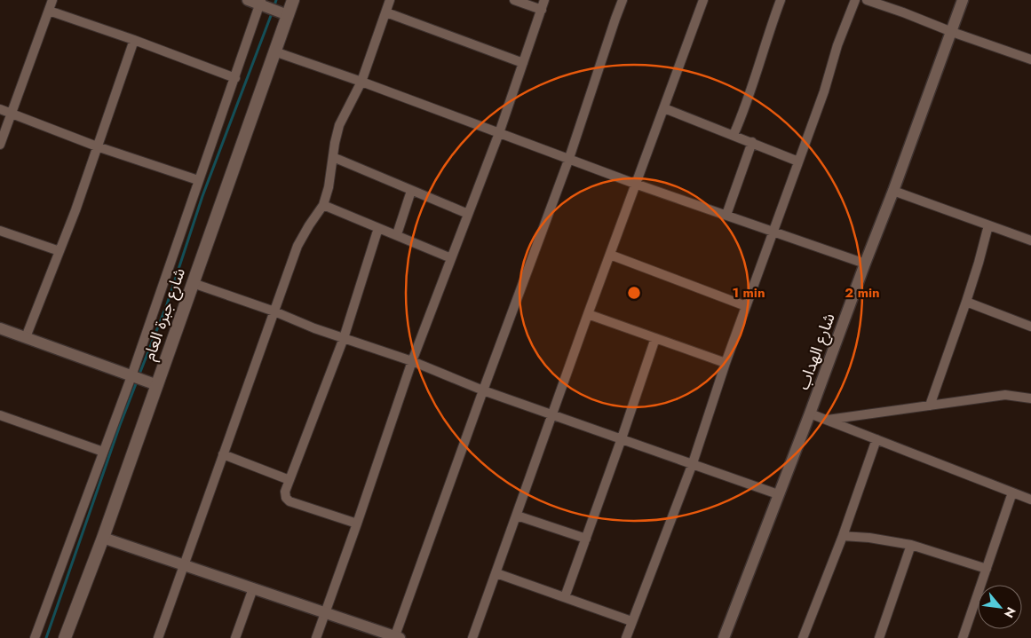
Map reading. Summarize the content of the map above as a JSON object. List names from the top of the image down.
{
  "streets": {
    "main road": ["شارع جبرة العام"],
    "street": ["شارع الهداب"]
  },
  "north": "bottom right",
  "rings": ["1 min", "2 min"]
}
